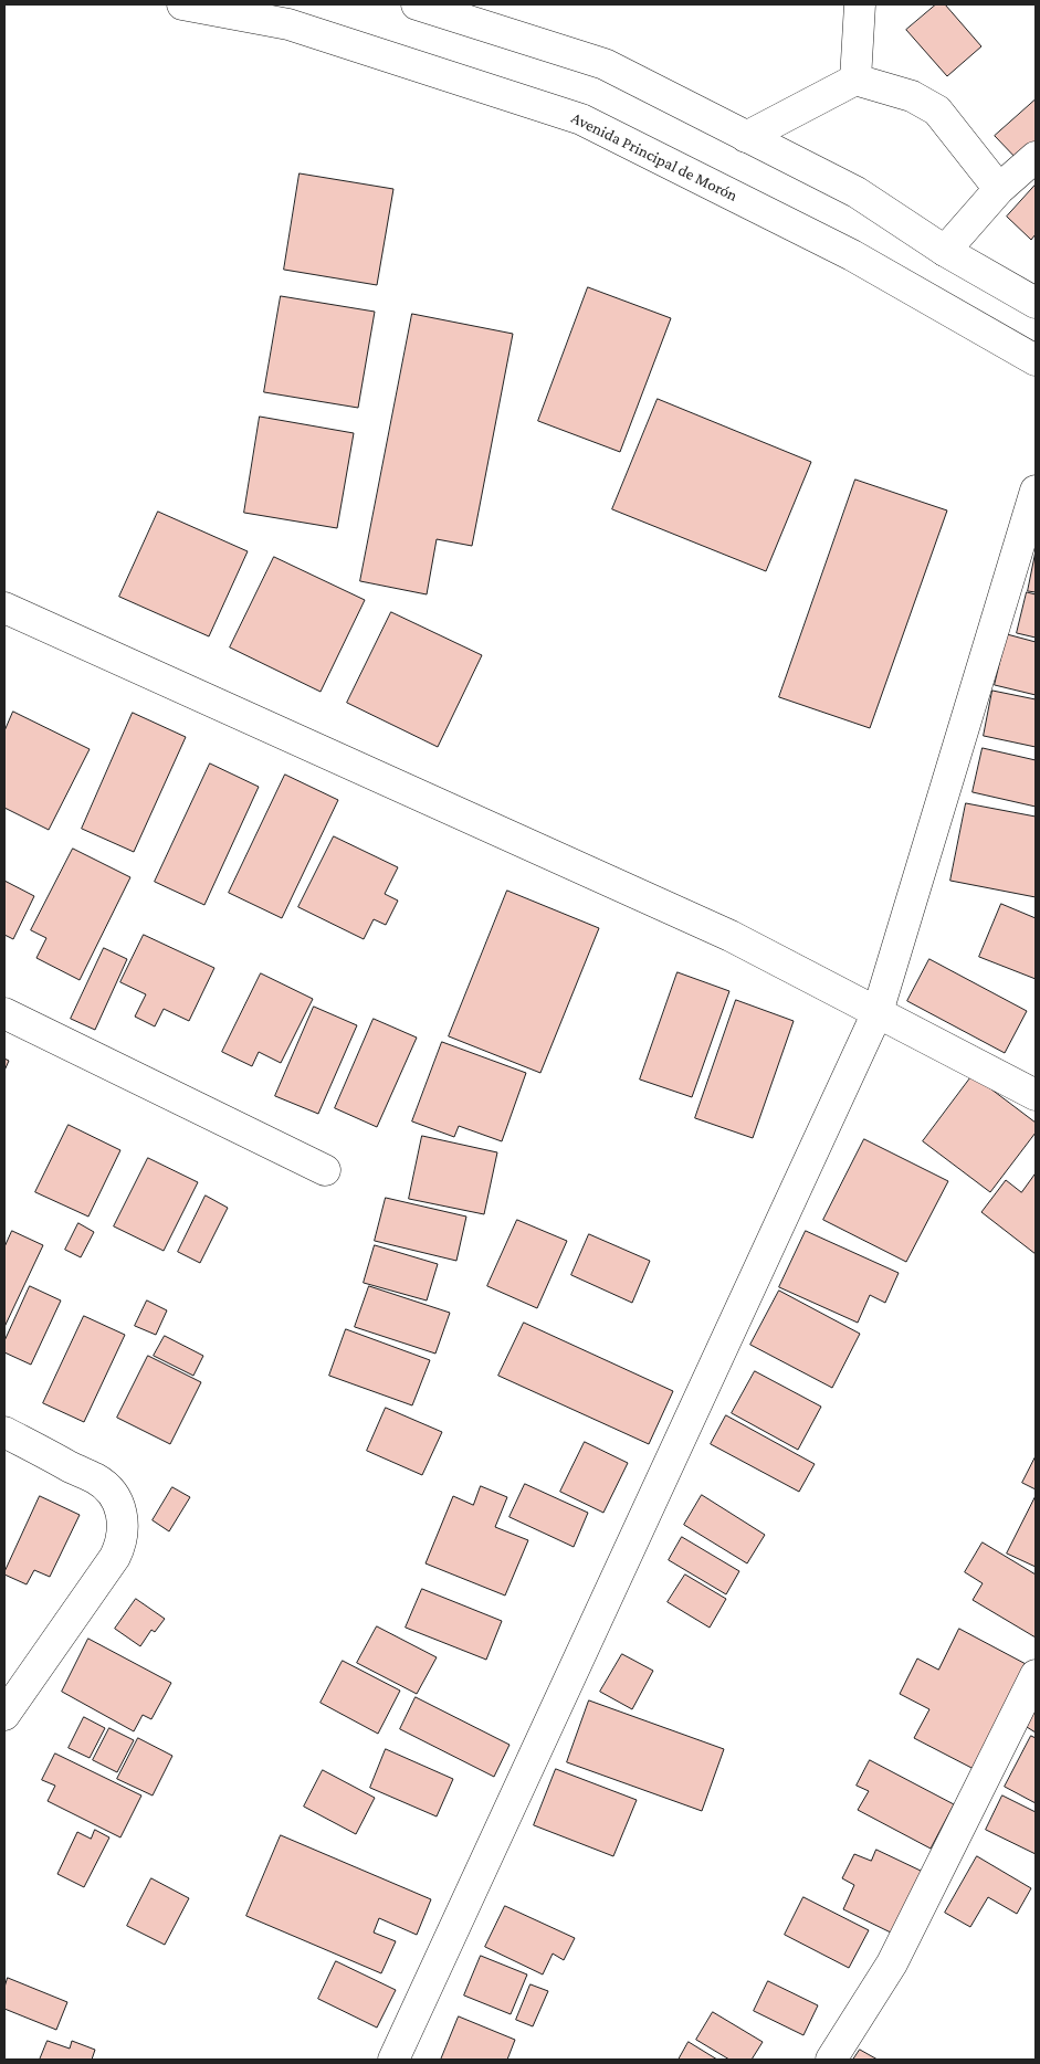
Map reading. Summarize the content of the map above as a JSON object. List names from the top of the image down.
{
  "streets": {
    "street": ["Avenida Principal de Morón"]
  }
}
